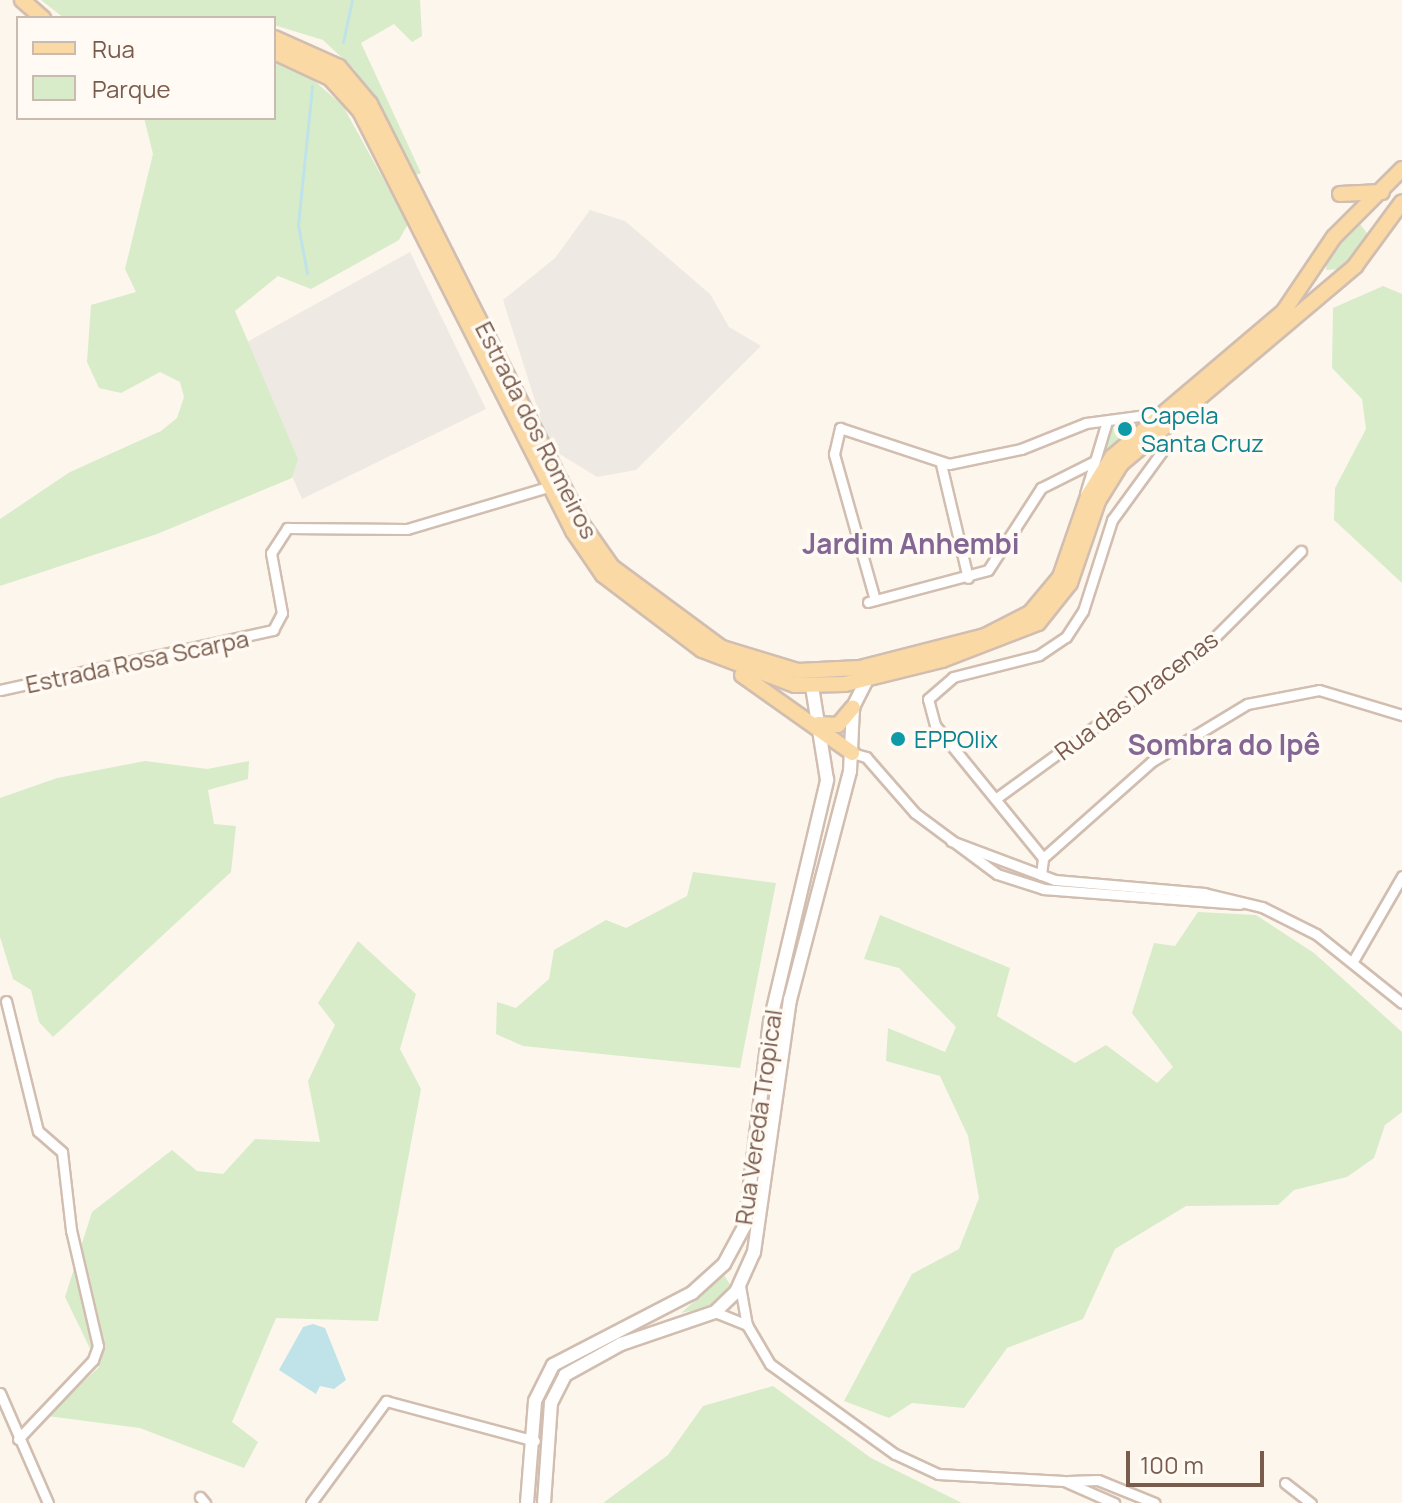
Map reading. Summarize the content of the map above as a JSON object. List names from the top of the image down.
{
  "streets": {
    "main road": ["Estrada dos Romeiros"],
    "street": ["Estrada Rosa Scarpa", "Rua das Dracenas", "Rua Vereda Tropical"]
  },
  "crossings": [
    ["Estrada dos Romeiros", "Estrada Rosa Scarpa"],
    ["Estrada dos Romeiros", "Rua Vereda Tropical"]
  ],
  "districts": ["Jardim Anhembi", "Sombra do Ipê"],
  "places": ["Capela Santa Cruz", "EPPOlix"],
  "legend": ["Rua", "Parque"],
  "scale_bar": "100 m"
}
